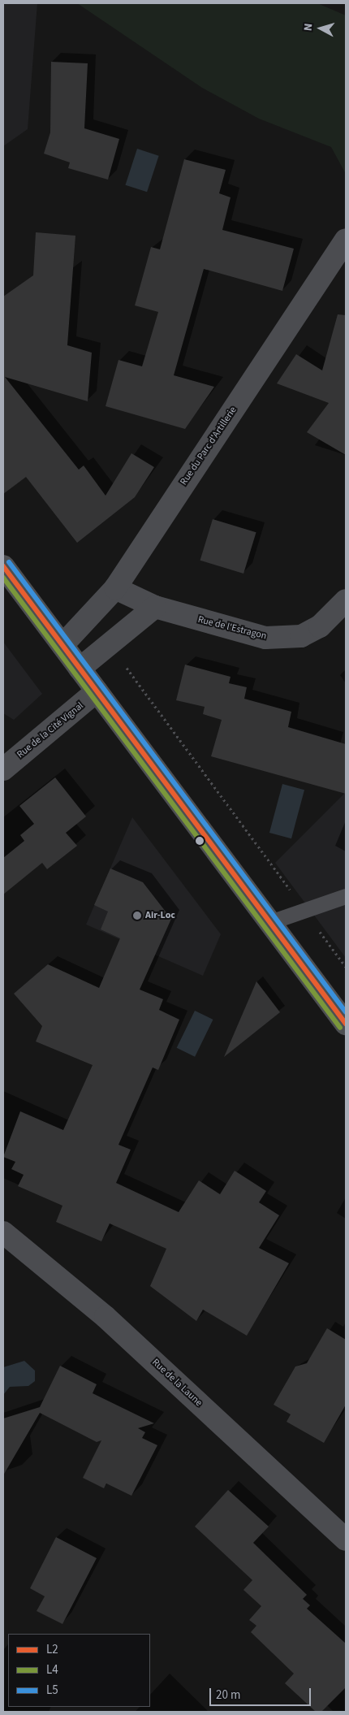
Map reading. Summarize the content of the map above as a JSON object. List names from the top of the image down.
{
  "streets": {
    "street": [
      "Rue du Parc d'Artillerie",
      "Rue de l'Estragon",
      "Rue de la Cité Vignal",
      "Rue de la Laune"
    ]
  },
  "crossings": [
    ["Rue du Parc d'Artillerie", "Rue de l'Estragon"]
  ],
  "places": ["Air-Loc"],
  "lines": ["transit line L5", "transit line L2", "transit line L4"],
  "legend": ["L2", "L4", "L5"],
  "scale_bar": "20 m",
  "north": "left"
}
